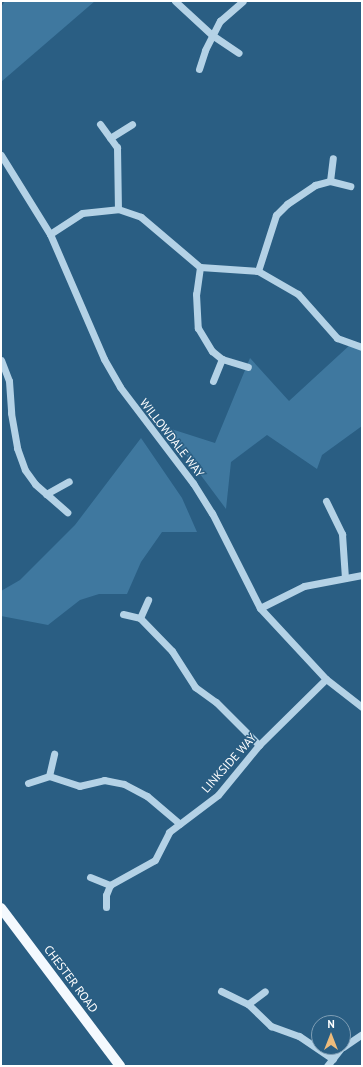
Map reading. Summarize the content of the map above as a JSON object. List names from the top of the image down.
{
  "streets": {
    "main road": ["CHESTER ROAD"],
    "street": ["WILLOWDALE WAY", "LINKSIDE WAY"]
  },
  "crossings": [
    ["WILLOWDALE WAY", "LINKSIDE WAY"]
  ],
  "north": "top"
}
